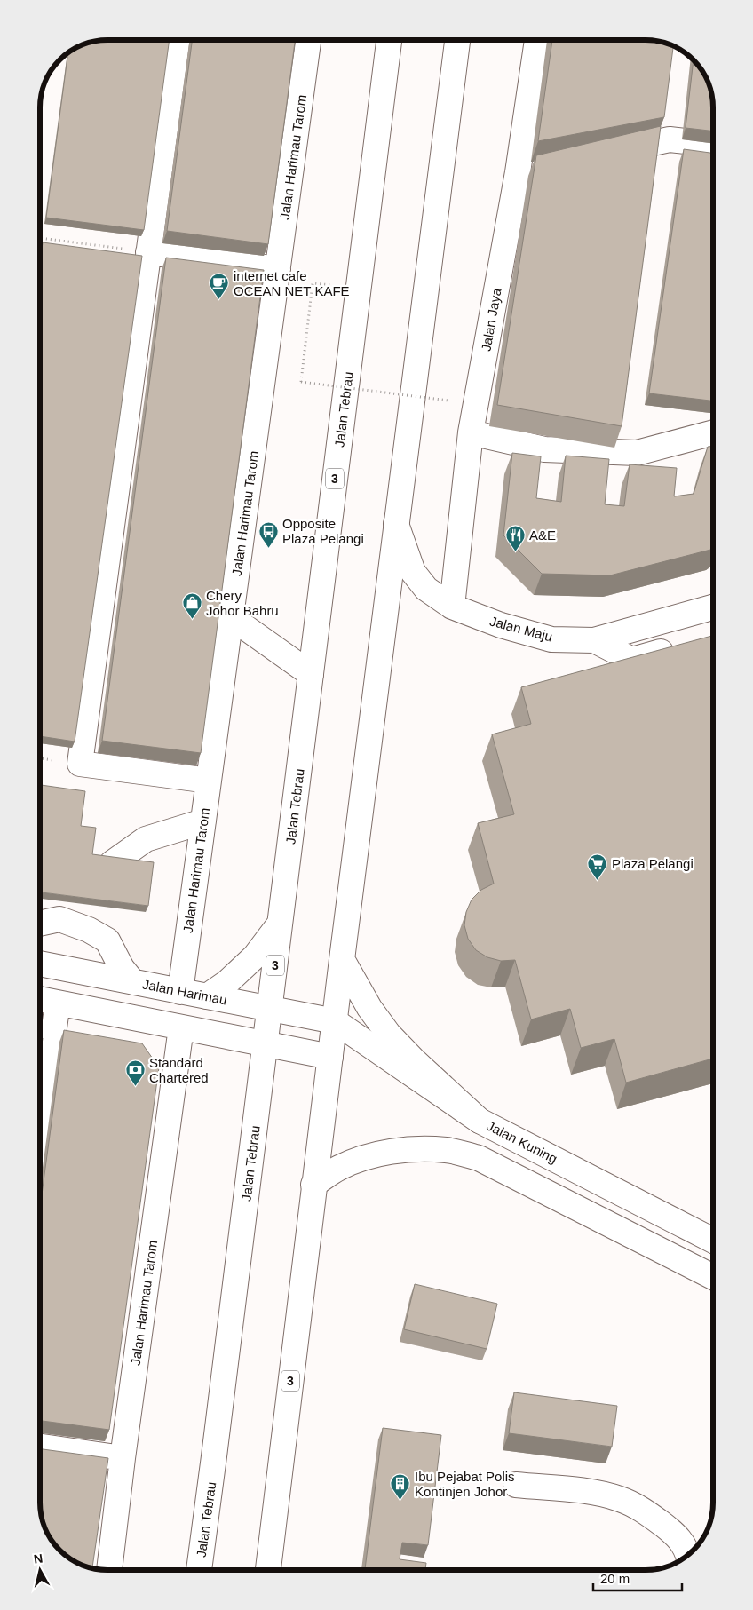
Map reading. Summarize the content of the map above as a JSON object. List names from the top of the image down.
{
  "streets": {
    "main road": [
      "Jalan Harimau Tarom",
      "Jalan Jaya",
      "Jalan Tebrau",
      "3",
      "Jalan Maju",
      "Jalan Harimau",
      "Jalan Kuning"
    ]
  },
  "crossings": [
    ["Jalan Harimau Tarom", "Jalan Harimau"],
    ["Jalan Jaya", "Jalan Maju"],
    ["Jalan Tebrau", "Jalan Harimau"],
    ["3", "Jalan Maju"],
    ["3", "Jalan Harimau"],
    ["3", "Jalan Kuning"],
    ["Jalan Harimau", "Jalan Kuning"]
  ],
  "places": {
    "cafe": ["internet cafe OCEAN NET KAFE"],
    "bus stop": ["Opposite Plaza Pelangi"],
    "restaurant": ["A&E"],
    "shop": ["Chery Johor Bahru"],
    "supermarket": ["Plaza Pelangi"],
    "bank": ["Standard Chartered"],
    "building": ["Ibu Pejabat Polis Kontinjen Johor"]
  },
  "scale_bar": "20 m",
  "north": "top"
}
